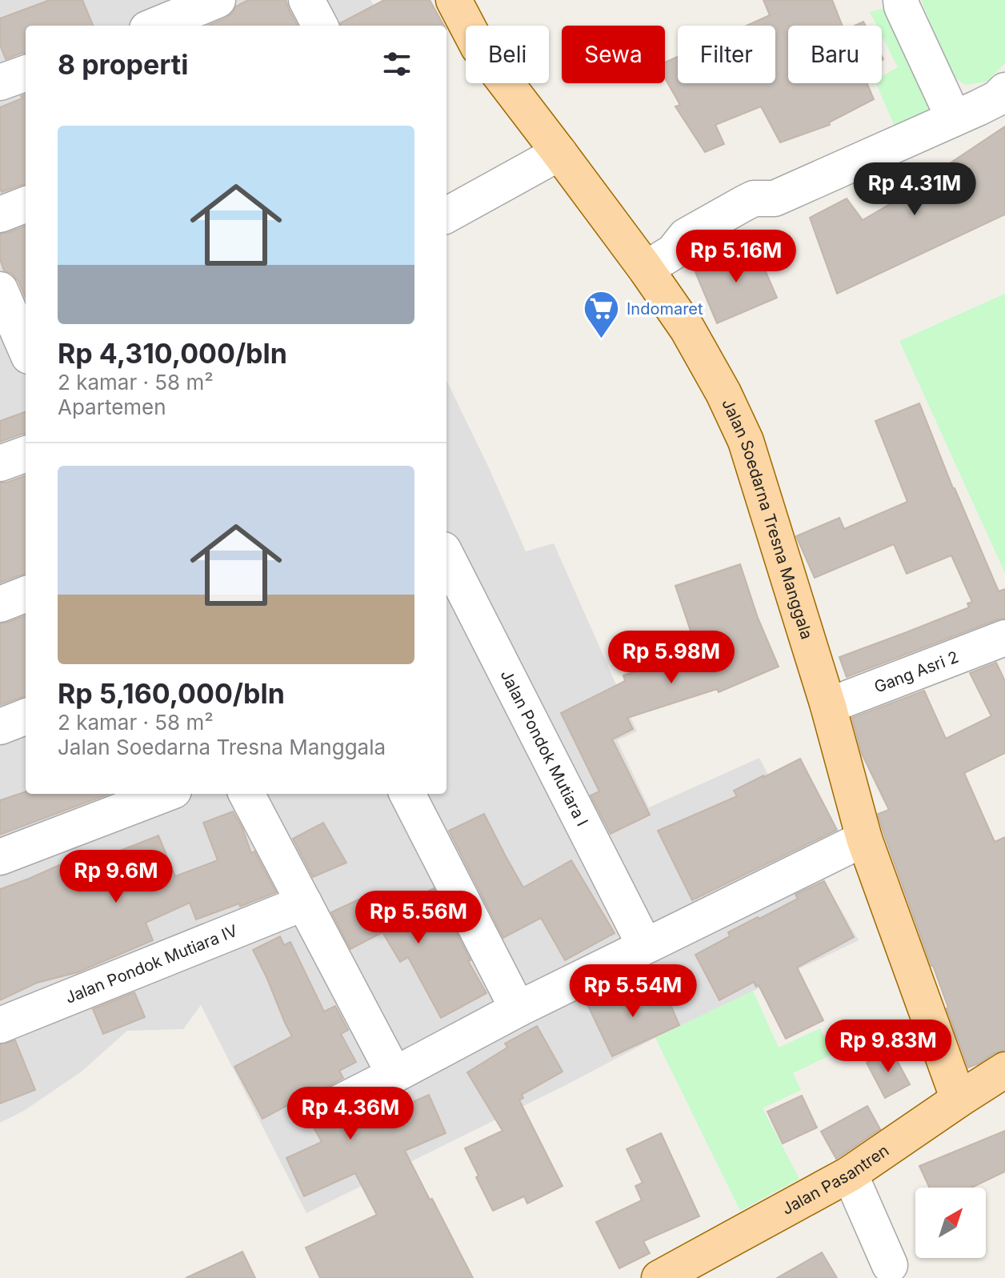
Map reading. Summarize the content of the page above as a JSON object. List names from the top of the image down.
{
  "streets": {
    "main road": ["Jalan Soedarna Tresna Manggala", "Jalan Pasantren"],
    "street": ["Gang Asri 2", "Jalan Pondok Mutiara I", "Jalan Pondok Mutiara IV"]
  },
  "crossings": [
    ["Jalan Soedarna Tresna Manggala", "Gang Asri 2"],
    ["Jalan Soedarna Tresna Manggala", "Jalan Pasantren"]
  ],
  "places": {
    "supermarket": ["Indomaret"]
  },
  "north": "top right",
  "page": {
    "chip": [
      "Beli",
      "Sewa",
      "Filter",
      "Baru"
    ],
    "heading": "8 properti",
    "list": [
      {
        "name": "Rp 4,310,000/bln",
        "note": "2 kamar · 58 m² · Apartemen"
      },
      {
        "name": "Rp 5,160,000/bln",
        "note": "2 kamar · 58 m² · Jalan Soedarna Tresna Manggala"
      }
    ],
    "price": [
      "Rp 4.31M",
      "Rp 5.16M",
      "Rp 5.98M",
      "Rp 9.6M",
      "Rp 5.56M",
      "Rp 5.54M",
      "Rp 9.83M",
      "Rp 4.36M"
    ]
  }
}
